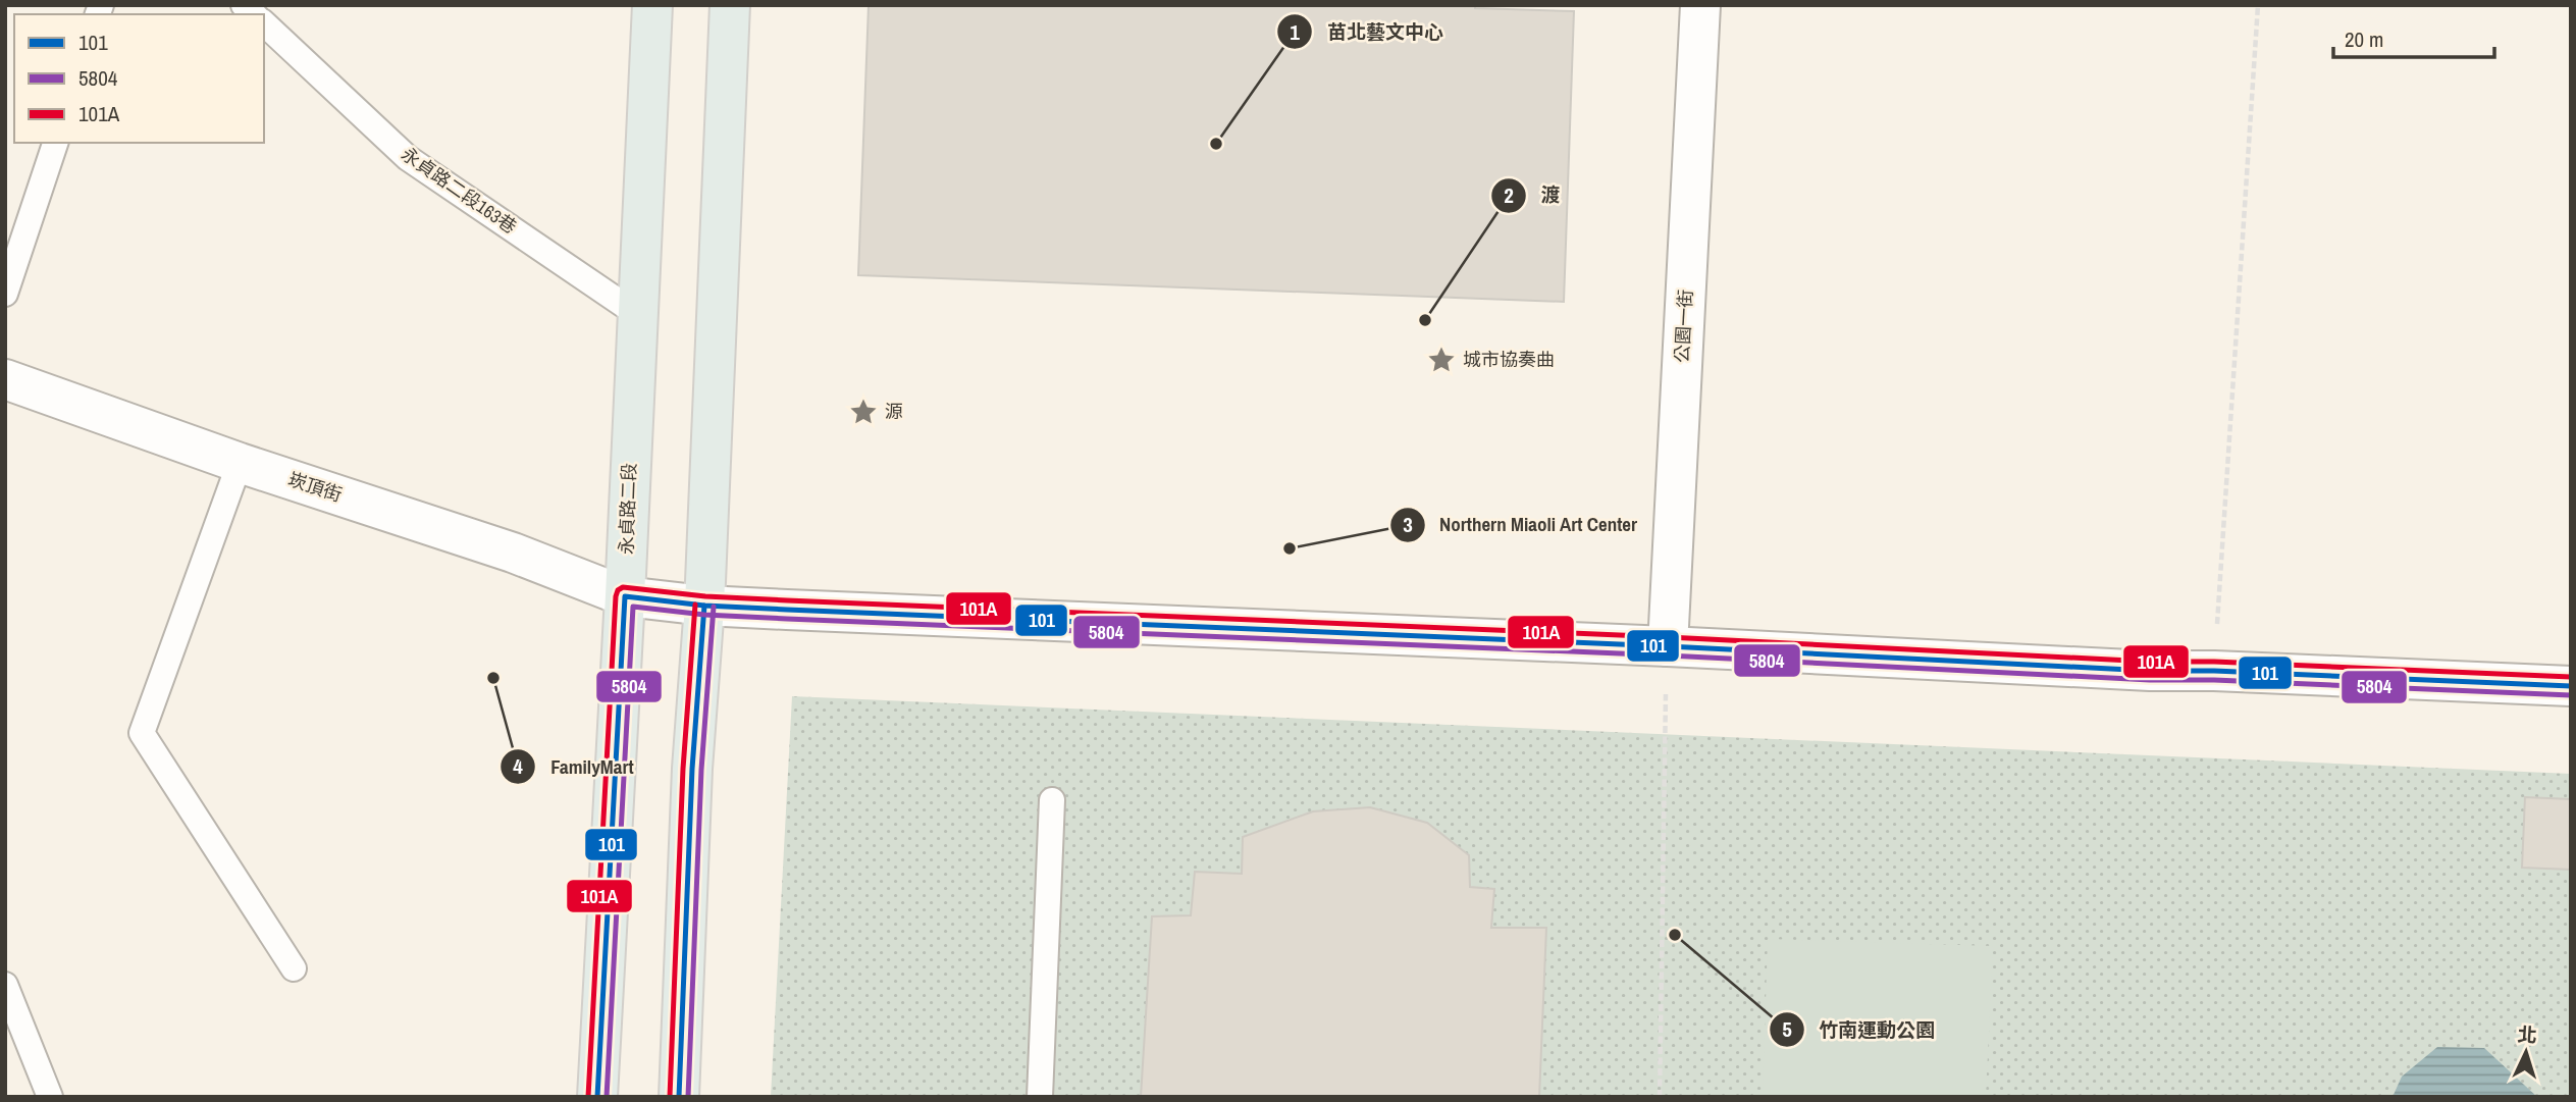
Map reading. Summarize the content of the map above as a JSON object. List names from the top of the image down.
{
  "streets": {
    "main road": ["永貞路二段"],
    "street": ["公園一街", "崁頂街"],
    "lane": ["永貞路二段163巷"]
  },
  "crossings": [
    ["永貞路二段163巷", "永貞路二段"],
    ["公園一街", "崁頂街"],
    ["崁頂街", "永貞路二段"]
  ],
  "places": {
    "other": [
      "苗北藝文中心",
      "渡",
      "Northern Miaoli Art Center",
      "FamilyMart",
      "竹南運動公園"
    ],
    "place": ["城市協奏曲", "源"]
  },
  "lines": ["transit line 101A", "transit line 101", "transit line 5804"],
  "legend": ["101", "5804", "101A"],
  "scale_bar": "20 m",
  "north": "top"
}
